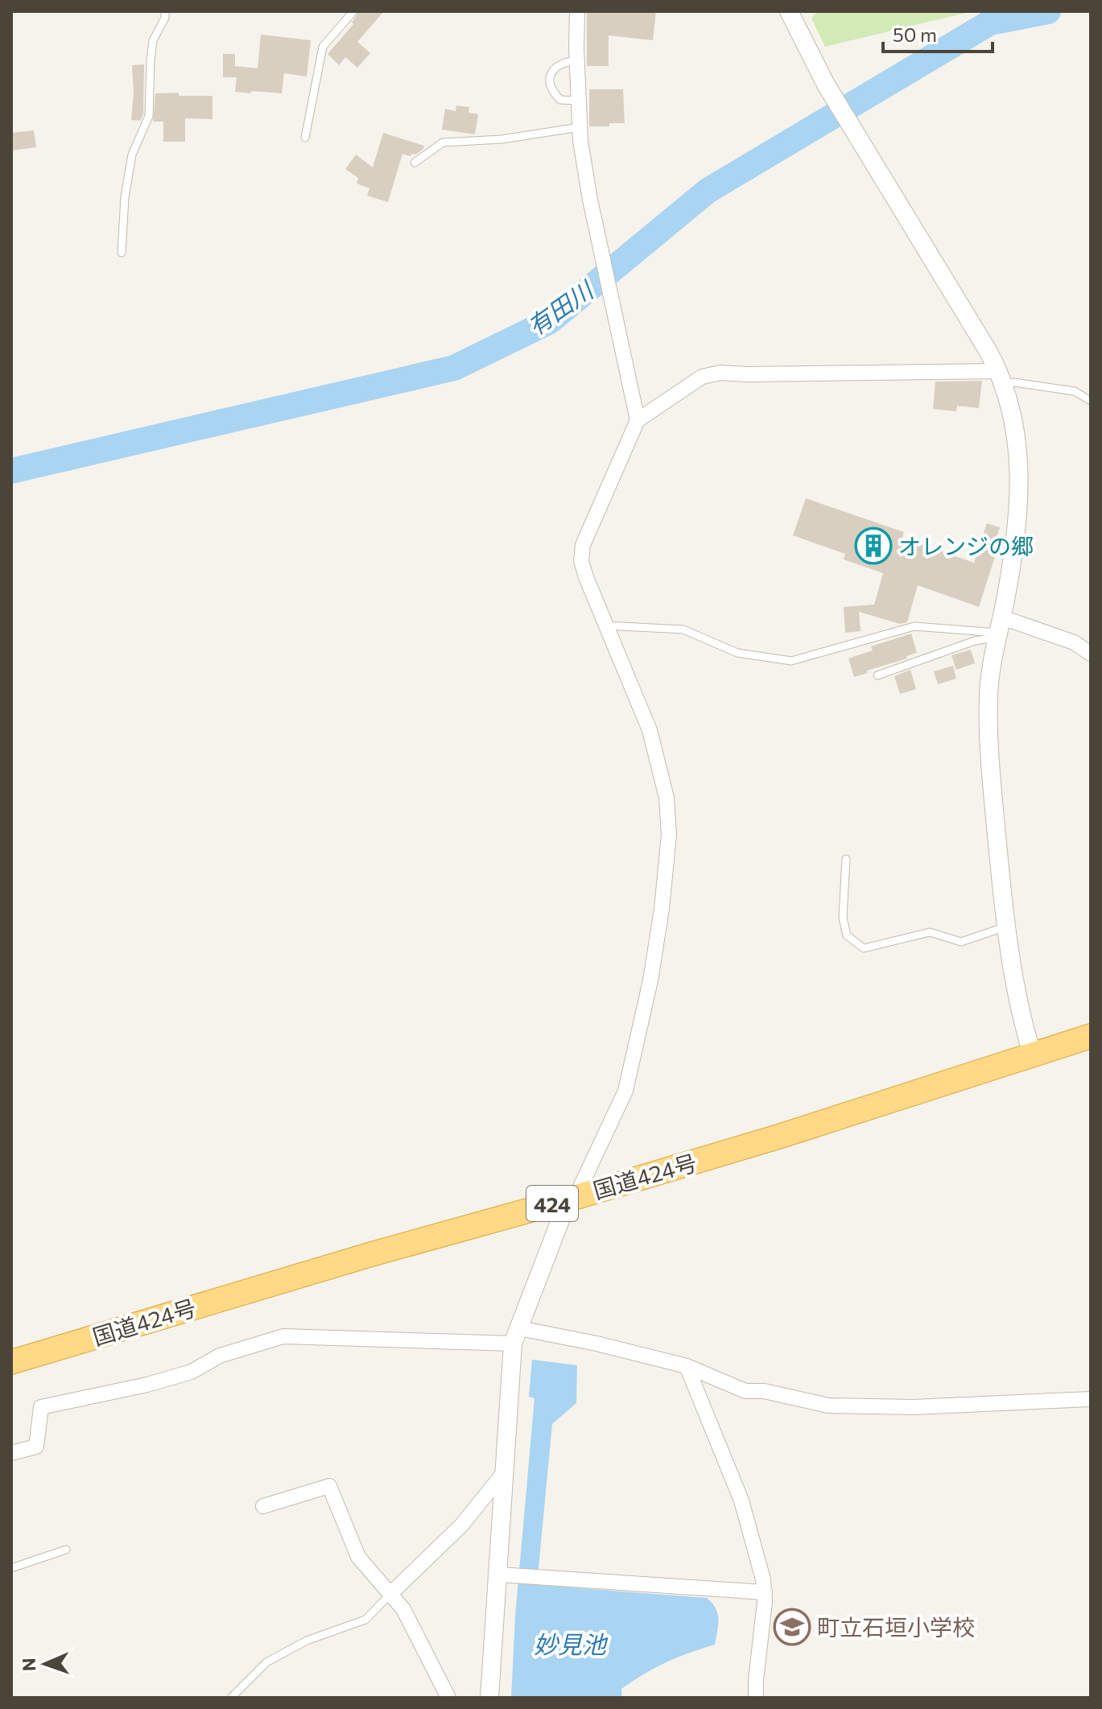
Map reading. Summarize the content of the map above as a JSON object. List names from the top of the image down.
{
  "streets": {
    "highway": ["国道424号", "424"]
  },
  "water": ["有田川", "妙見池"],
  "places": {
    "building": ["オレンジの郷"],
    "school or university": ["町立石垣小学校"]
  },
  "scale_bar": "50 m",
  "north": "left"
}
